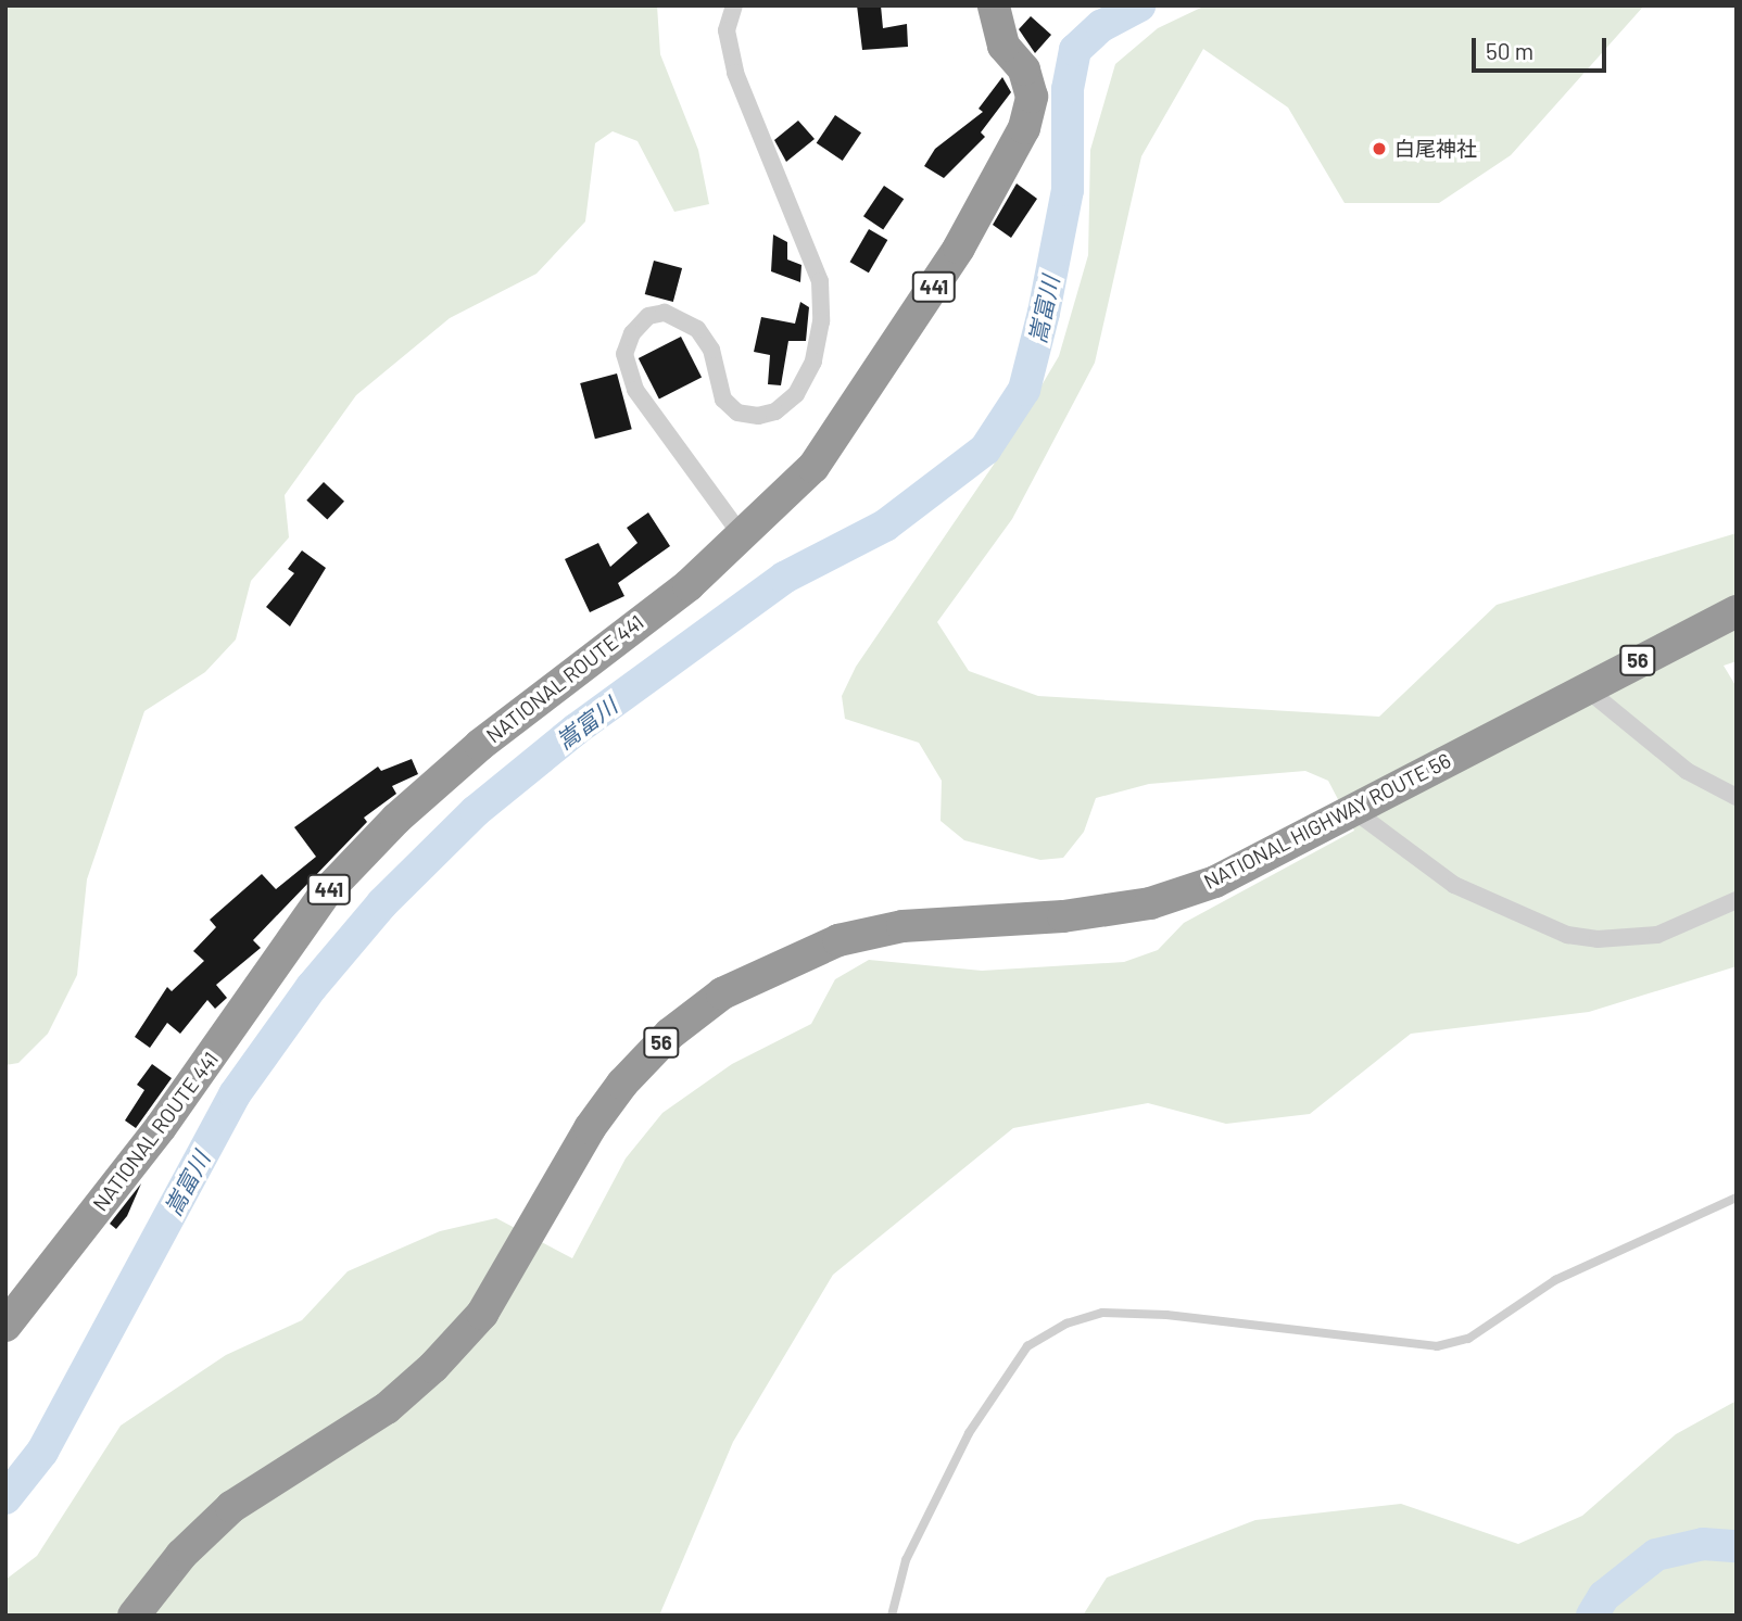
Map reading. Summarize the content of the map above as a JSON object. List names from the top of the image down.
{
  "streets": {
    "highway": [
      "441",
      "56",
      "NATIONAL ROUTE 441",
      "NATIONAL HIGHWAY ROUTE 56"
    ]
  },
  "water": ["嵩富川"],
  "places": ["白尾神社"],
  "scale_bar": "50 m"
}
